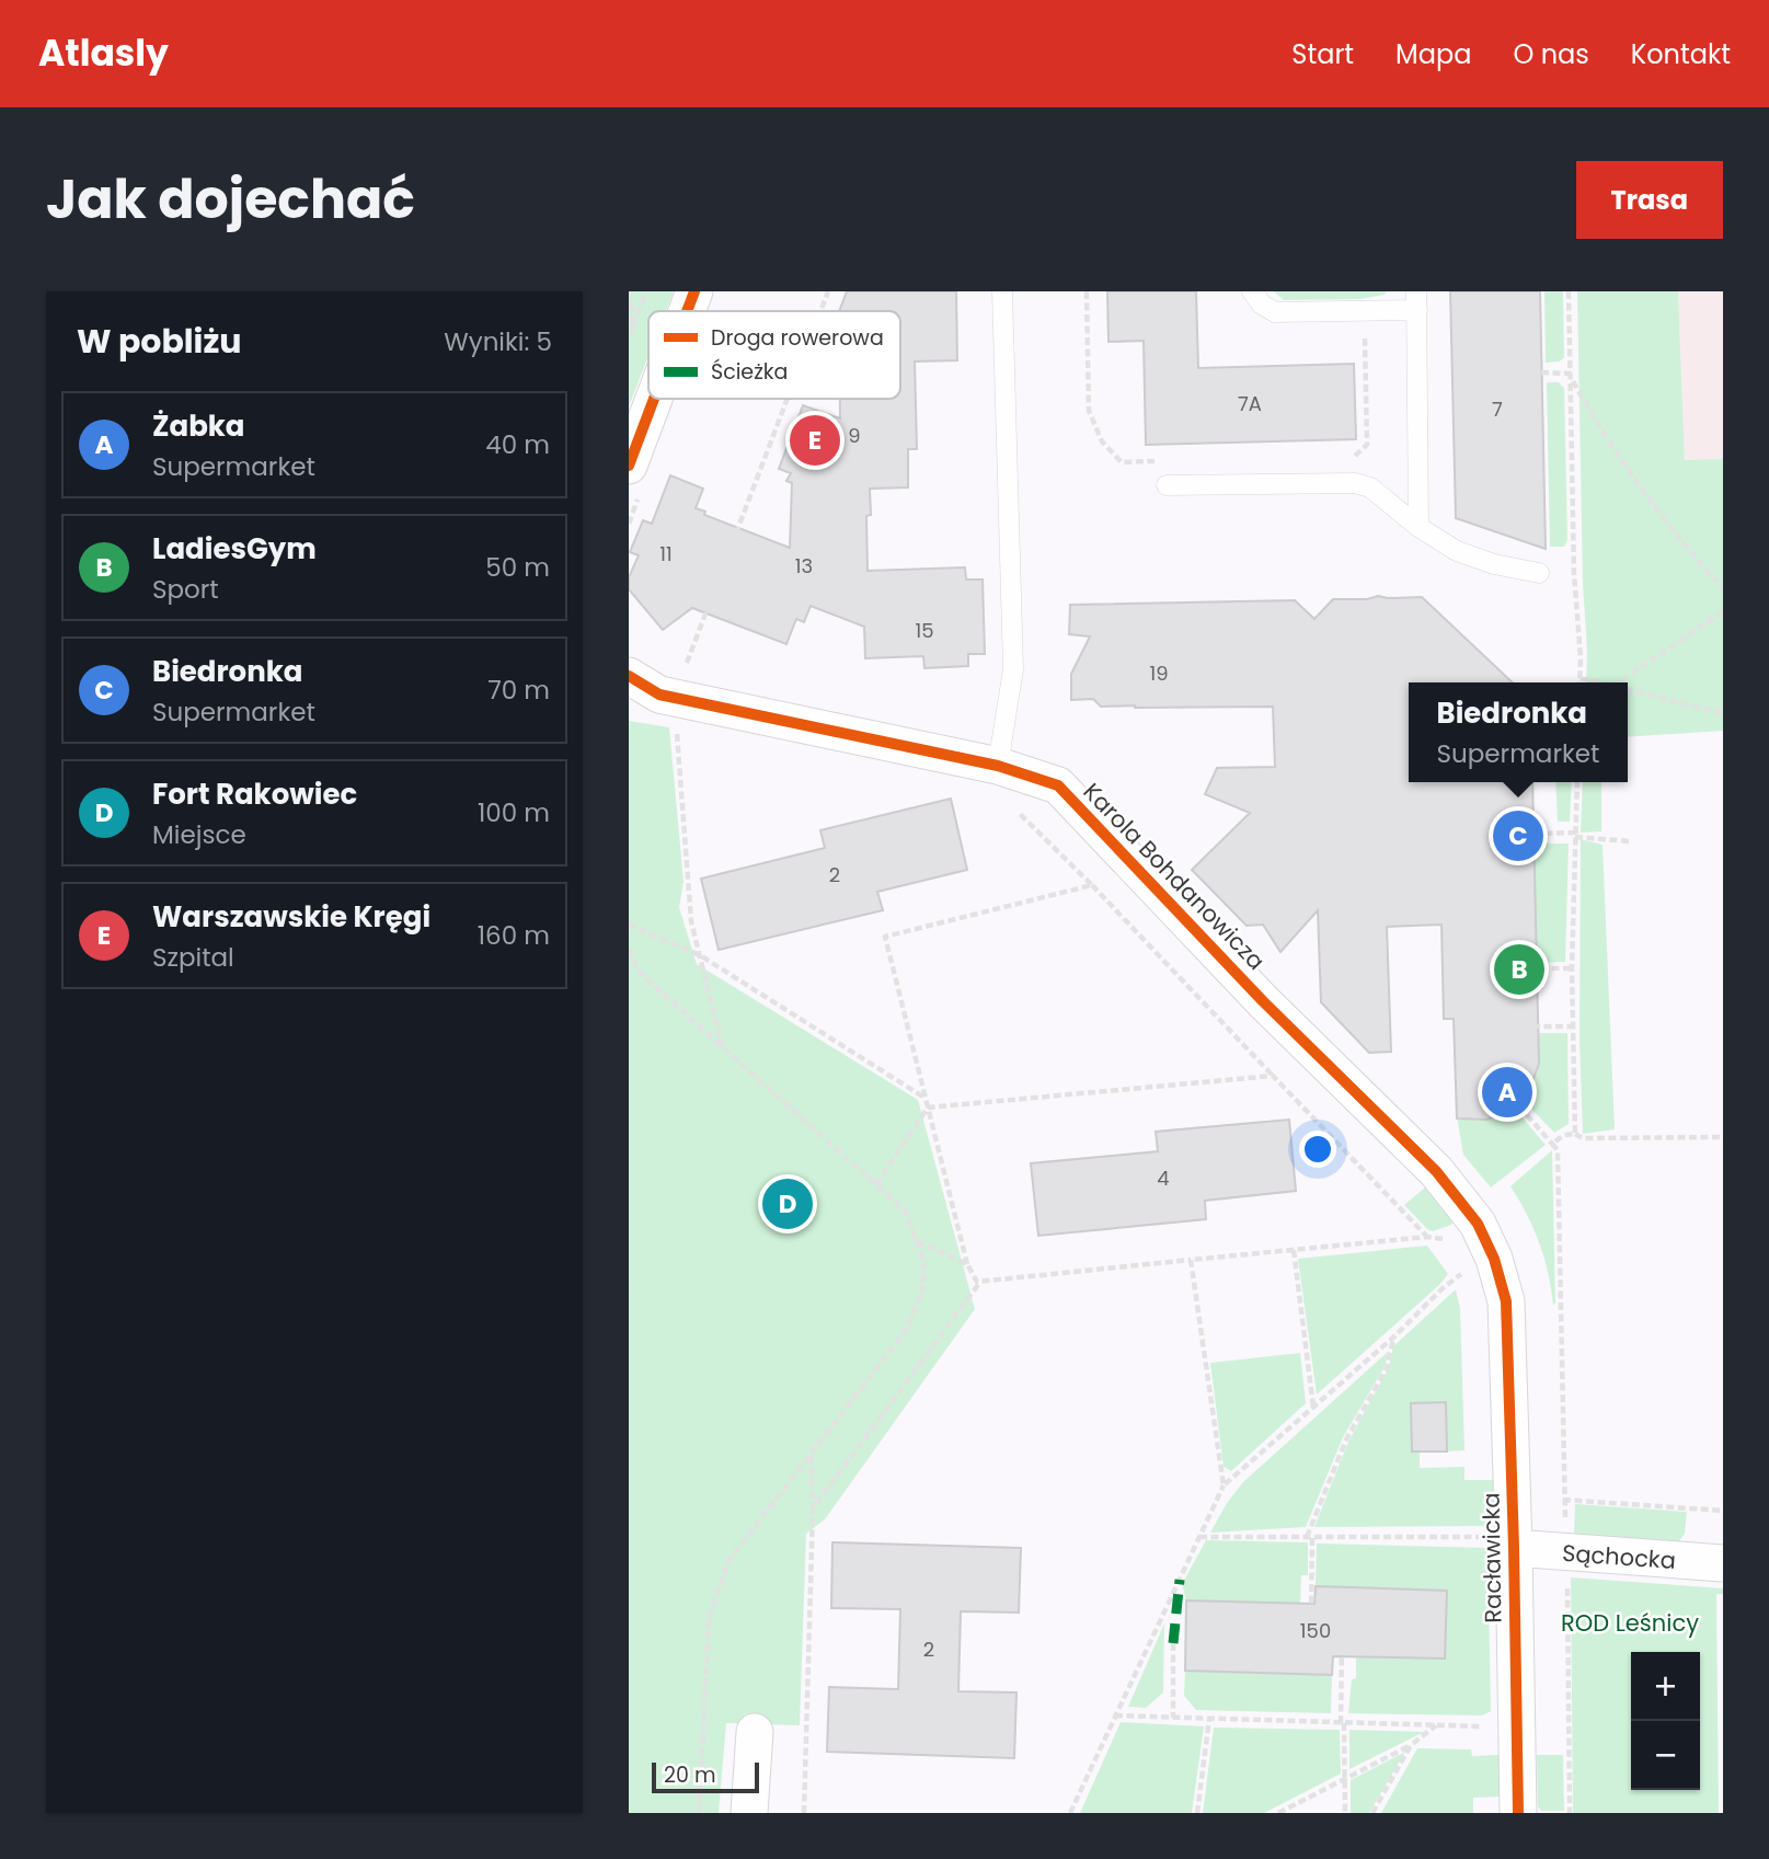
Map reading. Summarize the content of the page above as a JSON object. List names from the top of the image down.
{
  "streets": {
    "street": ["Karola Bohdanowicza", "Sąchocka", "Racławicka"]
  },
  "crossings": [
    ["Karola Bohdanowicza", "Racławicka"],
    ["Sąchocka", "Racławicka"]
  ],
  "parks": ["ROD Leśnicy"],
  "house_numbers": [
    "7A",
    "7",
    "9",
    "11",
    "13",
    "15",
    "19",
    "2",
    "4",
    "150",
    "2"
  ],
  "legend": ["Droga rowerowa", "Ścieżka"],
  "scale_bar": "20 m",
  "page": {
    "header": "Atlasly",
    "nav": [
      "Start",
      "Mapa",
      "O nas",
      "Kontakt"
    ],
    "title": "Jak dojechać",
    "buttons": "Trasa",
    "heading": ["W pobliżu", "Wyniki: 5"],
    "list": [
      {
        "mark": "A",
        "name": "Żabka",
        "note": "Supermarket",
        "value": "40 m"
      },
      {
        "mark": "B",
        "name": "LadiesGym",
        "note": "Sport",
        "value": "50 m"
      },
      {
        "mark": "C",
        "name": "Biedronka",
        "note": "Supermarket",
        "value": "70 m"
      },
      {
        "mark": "D",
        "name": "Fort Rakowiec",
        "note": "Miejsce",
        "value": "100 m"
      },
      {
        "mark": "E",
        "name": "Warszawskie Kręgi",
        "note": "Szpital",
        "value": "160 m"
      }
    ],
    "pins": [
      "E",
      "C",
      "B",
      "A",
      "D"
    ],
    "popup": ["Biedronka", "Supermarket"],
    "map_buttons": ["+", "−"],
    "scale": "20 m"
  }
}
